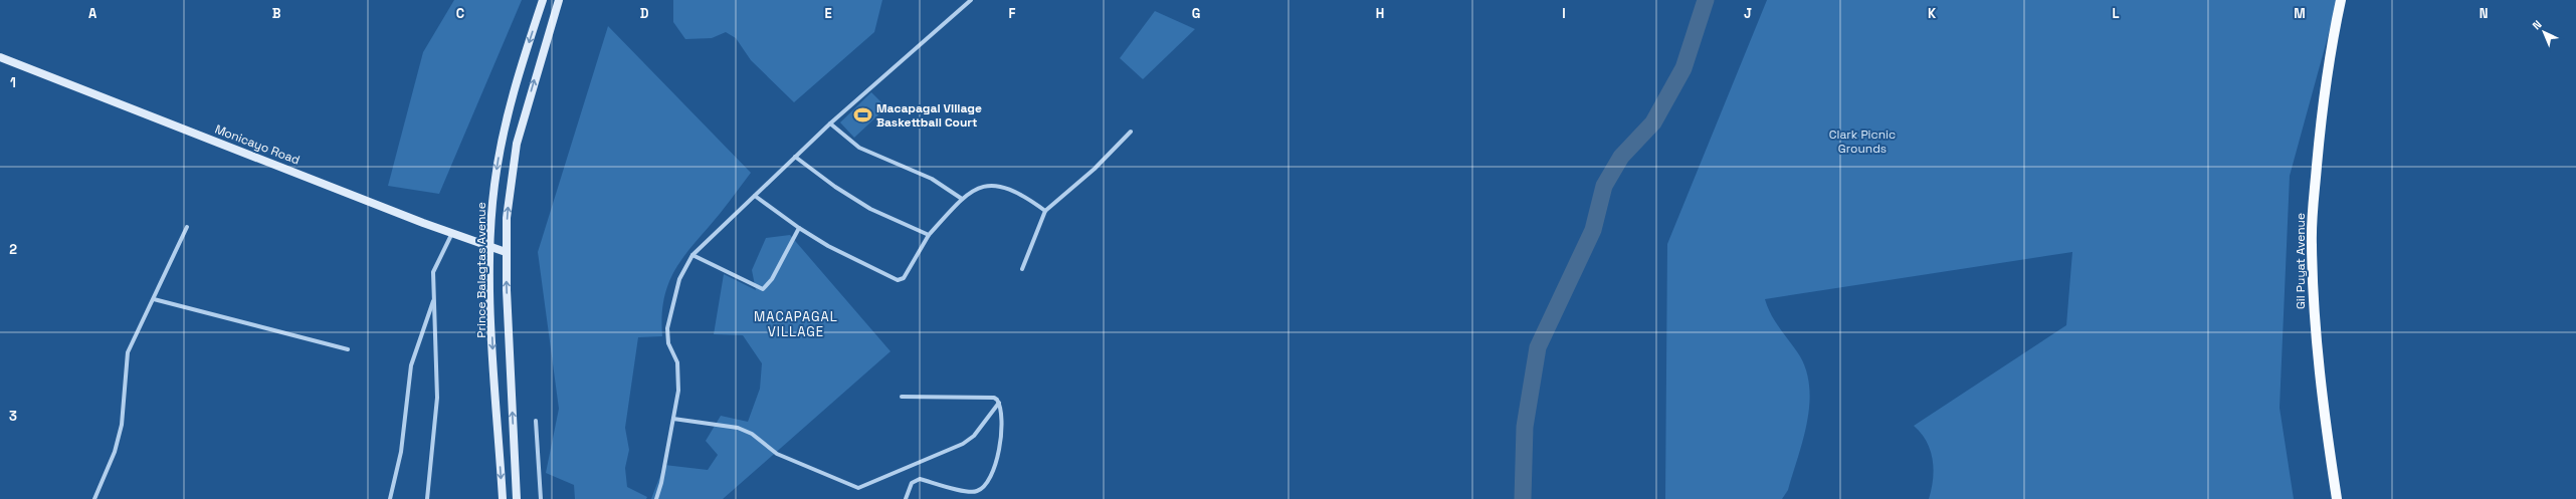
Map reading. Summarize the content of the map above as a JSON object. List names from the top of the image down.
{
  "streets": {
    "main road": ["Monicayo Road", "Gil Puyat Avenue", "Prince Balagtas Avenue"]
  },
  "crossings": [
    ["Monicayo Road", "Prince Balagtas Avenue"]
  ],
  "districts": ["MACAPAGAL VILLAGE"],
  "parks": ["Clark Picnic Grounds"],
  "places": {
    "sports": ["Macapagal Village Baskettball Court"]
  },
  "north": "top left",
  "grid": {
    "columns": [
      "A",
      "B",
      "C",
      "D",
      "E",
      "F",
      "G",
      "H",
      "I",
      "J",
      "K",
      "L",
      "M",
      "N"
    ],
    "rows": ["1", "2", "3"]
  }
}
